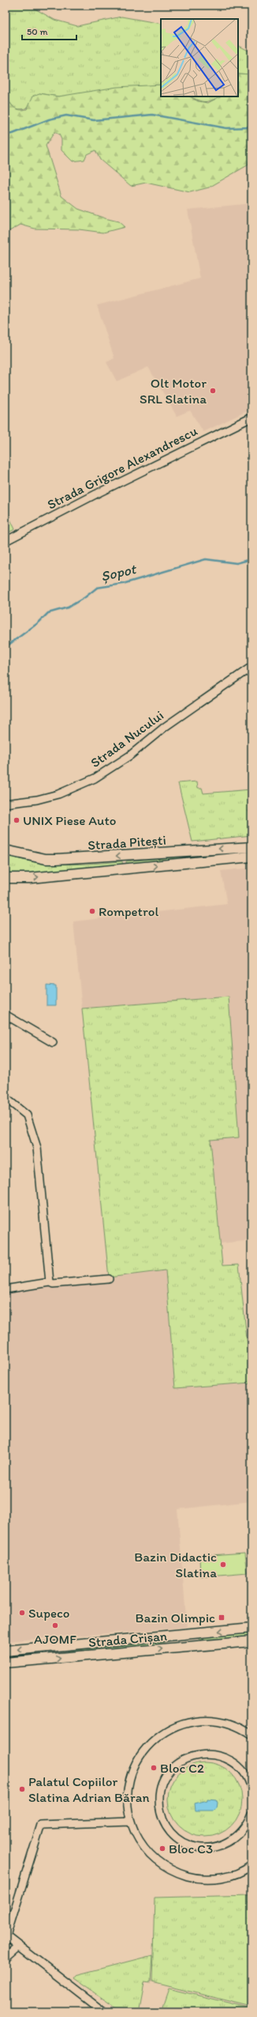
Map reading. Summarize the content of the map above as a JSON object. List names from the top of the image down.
{
  "streets": {
    "main road": ["Strada Pitești", "Strada Crișan"],
    "street": ["Strada Grigore Alexandrescu", "Strada Nucului"]
  },
  "water": ["Șopot"],
  "places": {
    "other": [
      "Olt Motor SRL Slatina",
      "UNIX Piese Auto",
      "Rompetrol",
      "Bazin Didactic Slatina",
      "Supeco",
      "AJOMF",
      "Bloc C2",
      "Palatul Copiilor Slatina Adrian Băran",
      "Bloc C3"
    ],
    "transit": ["Bazin Olimpic"]
  },
  "scale_bar": "50 m"
}
